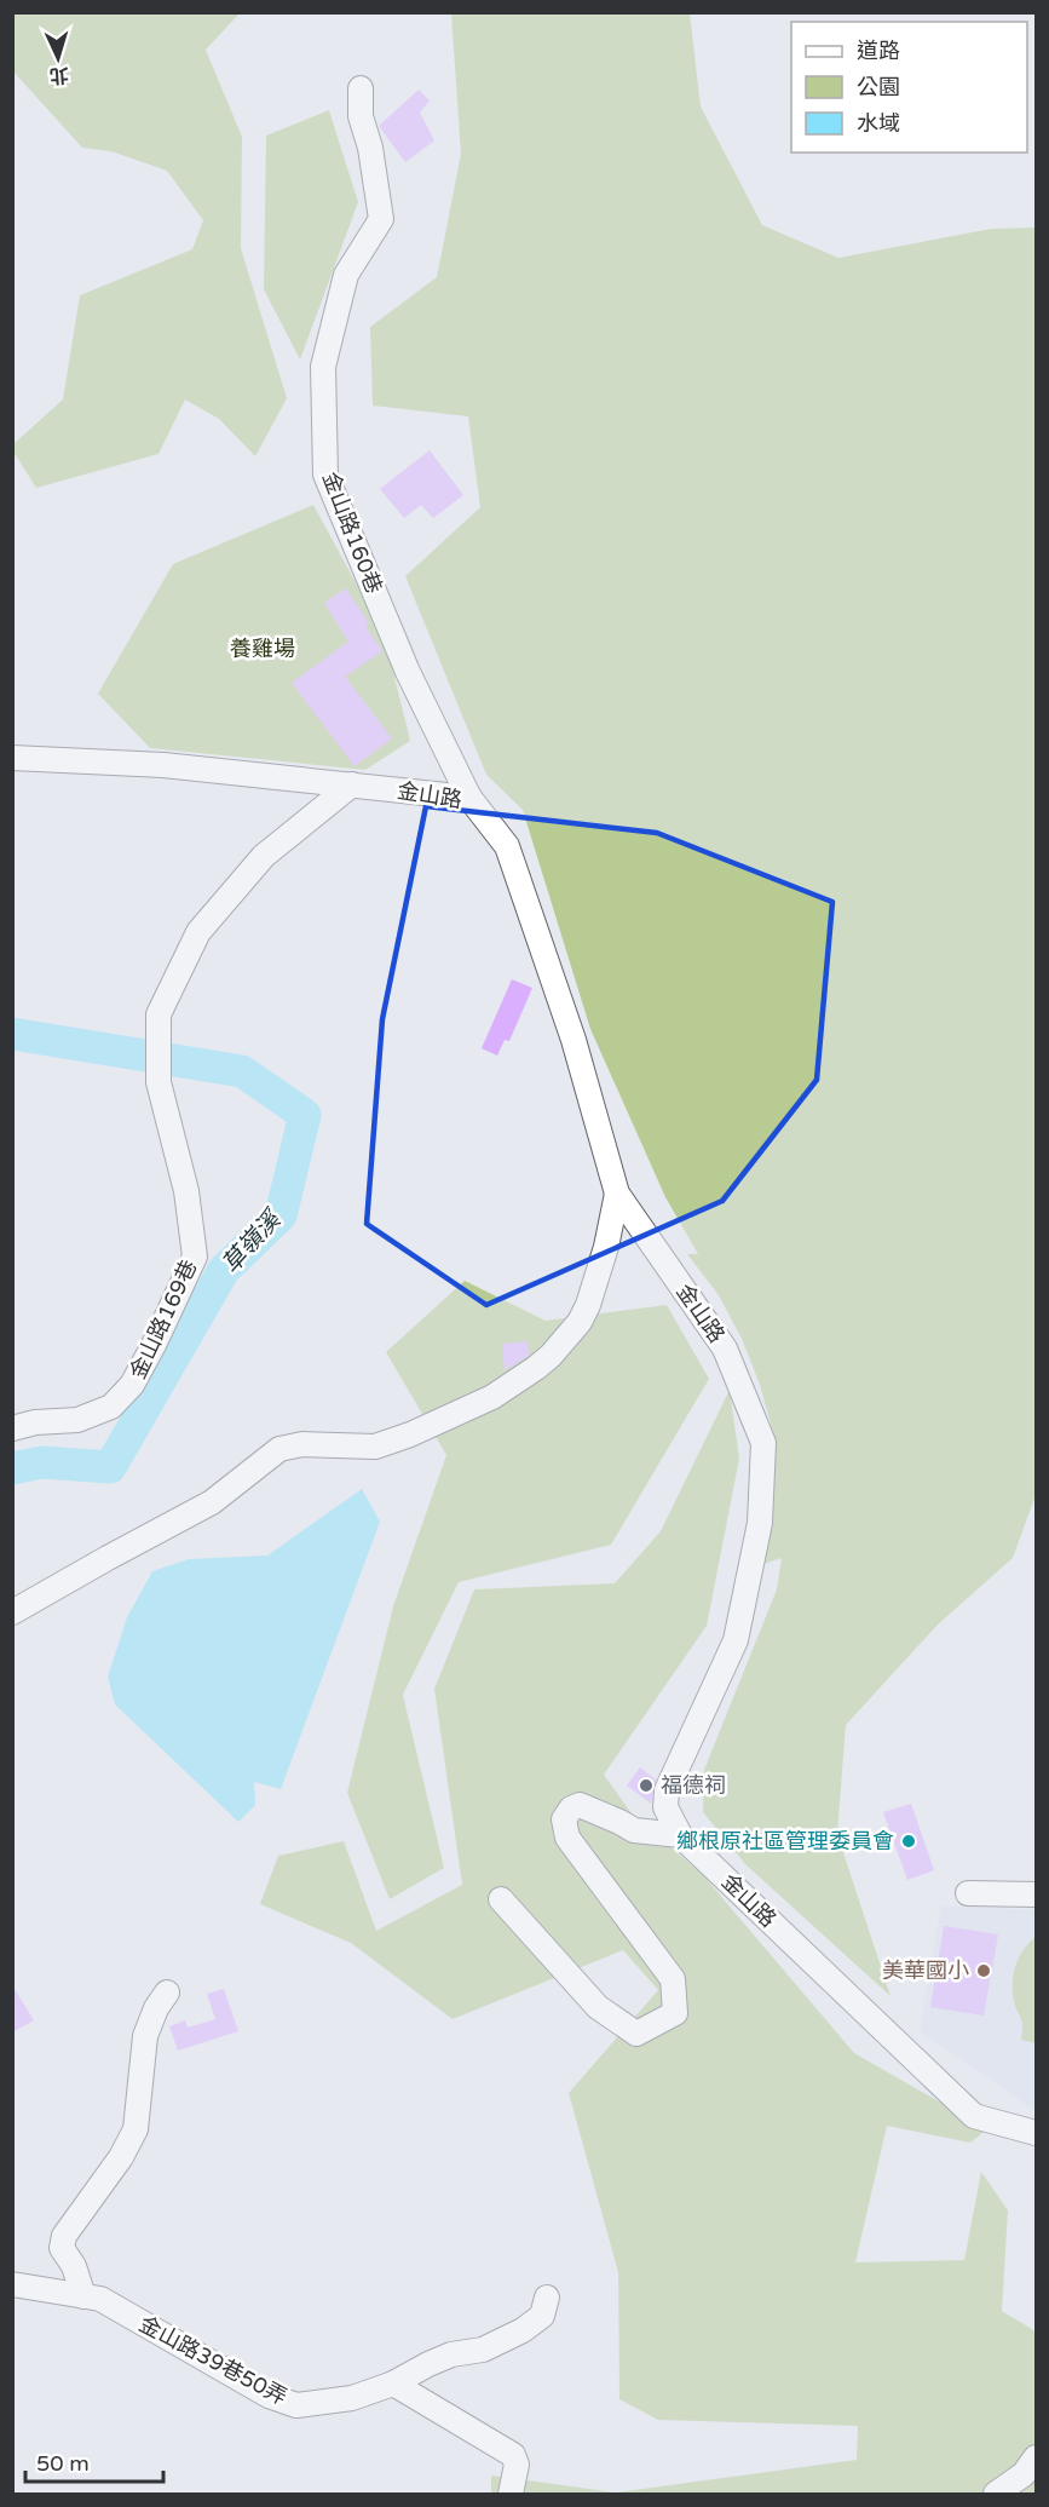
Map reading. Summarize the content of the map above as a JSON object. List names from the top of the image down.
{
  "streets": {
    "street": [
      "金山路160巷",
      "金山路",
      "金山路169巷",
      "金山路39巷50弄"
    ]
  },
  "crossings": [
    ["金山路160巷", "金山路"],
    ["金山路", "金山路169巷"]
  ],
  "water": ["草嶺溪"],
  "parks": ["養雞場"],
  "places": ["福德祠", "鄉根原社區管理委員會", "美華國小"],
  "legend": ["道路", "公園", "水域"],
  "scale_bar": "50 m",
  "north": "bottom"
}
